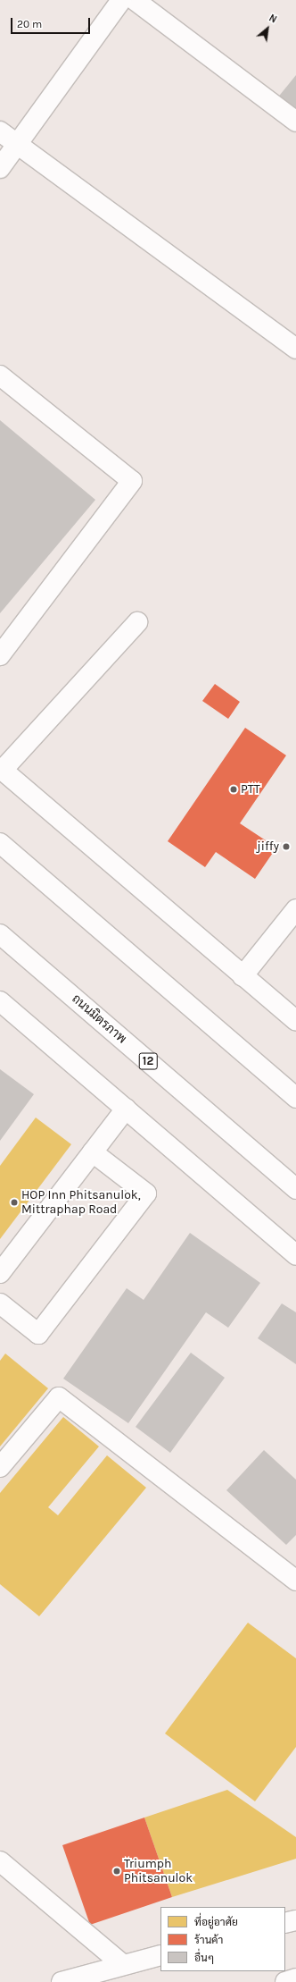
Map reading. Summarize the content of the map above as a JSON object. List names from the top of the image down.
{
  "streets": {
    "main road": ["ถนนมิตรภาพ", "12"]
  },
  "places": [
    "PTT",
    "jiffy",
    "HOP Inn Phitsanulok, Mittraphap Road",
    "Triumph Phitsanulok"
  ],
  "legend": ["ที่อยู่อาศัย", "ร้านค้า", "อื่นๆ"],
  "scale_bar": "20 m",
  "north": "top right"
}
